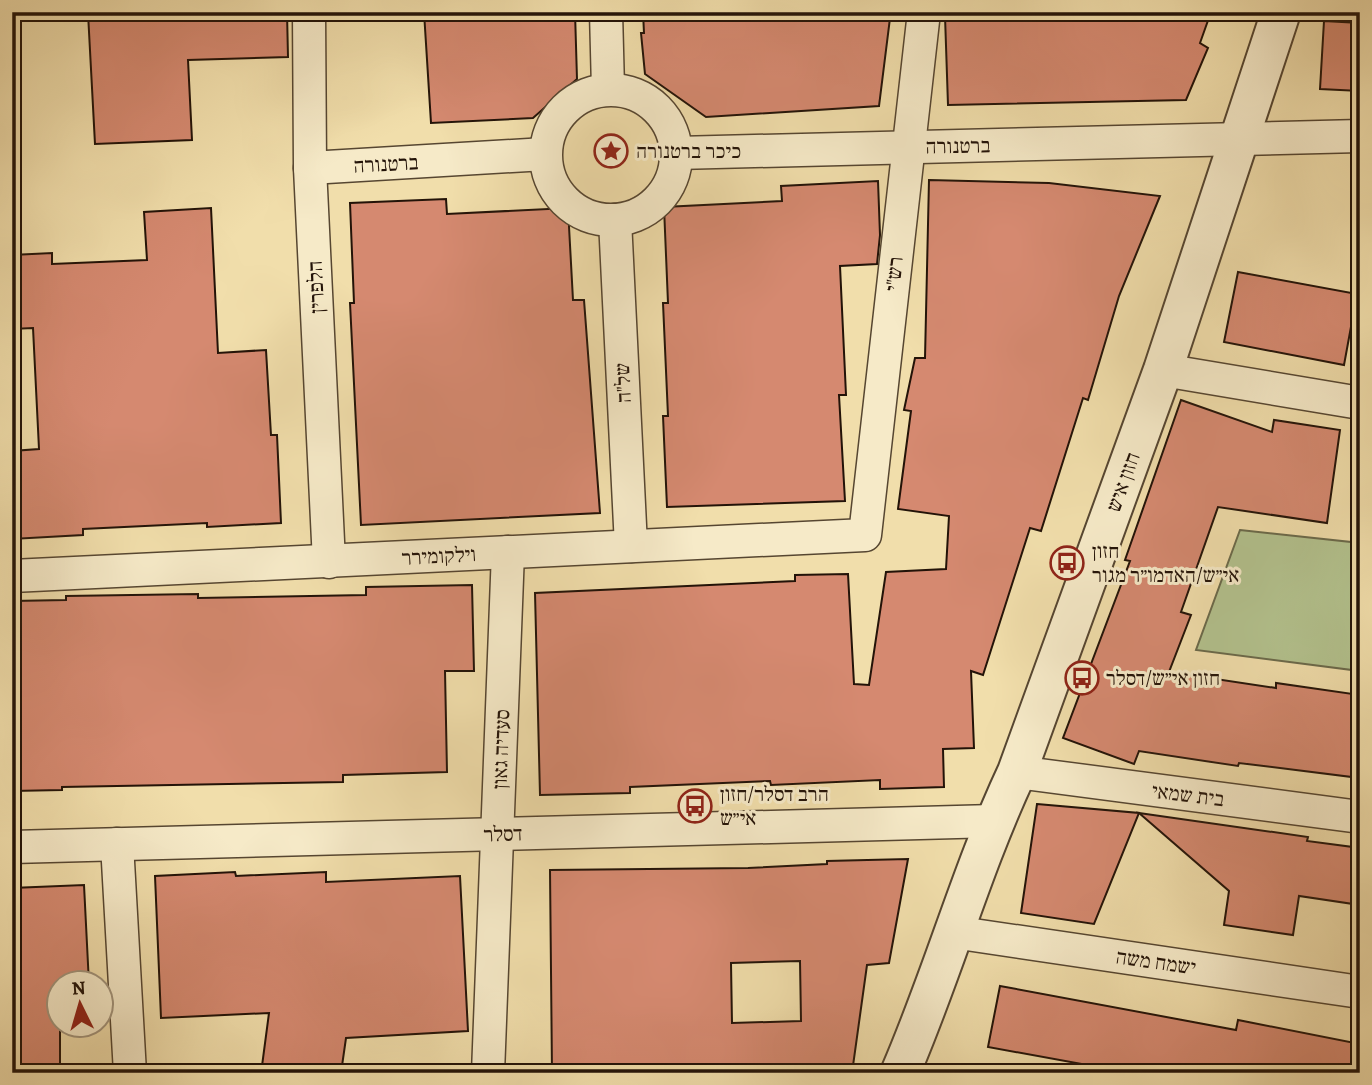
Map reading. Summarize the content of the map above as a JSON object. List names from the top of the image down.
{
  "streets": {
    "street": [
      "ברטנורה",
      "רש\"י",
      "הלפרין",
      "של\"ה",
      "חזון איש",
      "וילקומירר",
      "סעדיה גאון",
      "בית שמאי",
      "דסלר",
      "ישמח משה"
    ]
  },
  "crossings": [
    ["ברטנורה", "רש\"י"],
    ["ברטנורה", "הלפרין"],
    ["ברטנורה", "של\"ה"],
    ["ברטנורה", "חזון איש"],
    ["רש\"י", "וילקומירר"],
    ["הלפרין", "וילקומירר"],
    ["של\"ה", "וילקומירר"],
    ["חזון איש", "בית שמאי"],
    ["חזון איש", "דסלר"],
    ["חזון איש", "ישמח משה"],
    ["וילקומירר", "סעדיה גאון"],
    ["סעדיה גאון", "דסלר"]
  ],
  "places": {
    "place": ["כיכר ברטנורה"],
    "bus stop": ["חזון אי״ש/האדמו״ר מגור", "חזון אי״ש/דסלר", "הרב דסלר/חזון אי״ש"]
  },
  "north": "top"
}
